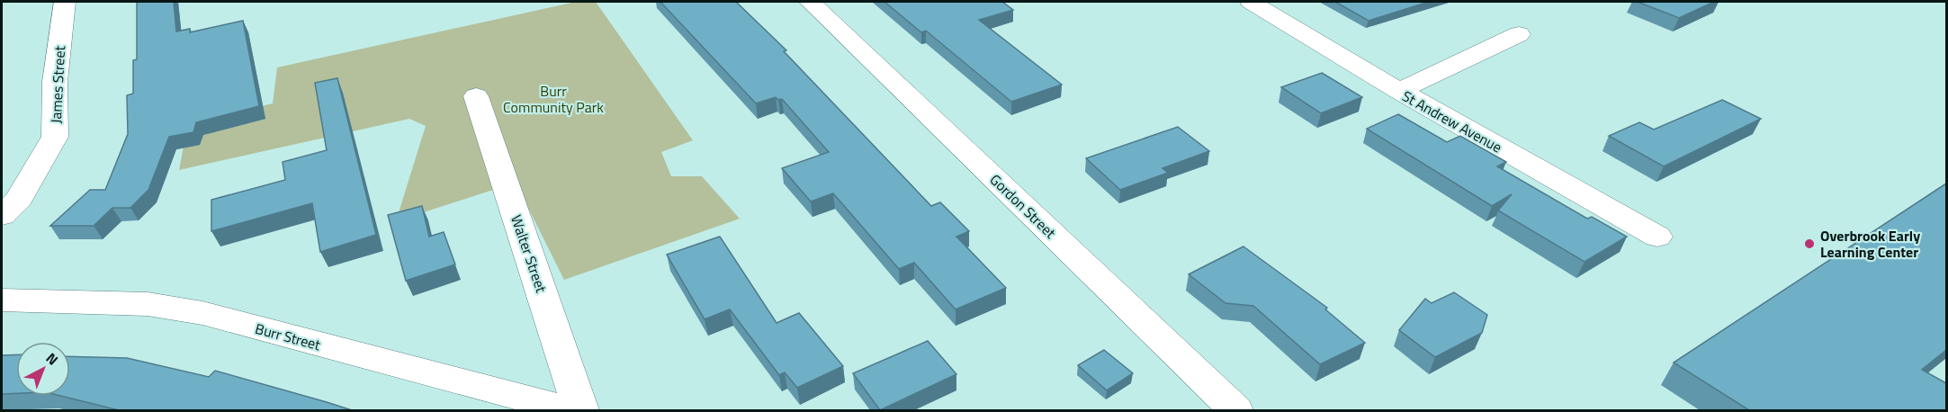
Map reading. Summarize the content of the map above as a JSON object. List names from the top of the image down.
{
  "streets": {
    "street": [
      "James Street",
      "St Andrew Avenue",
      "Gordon Street",
      "Walter Street",
      "Burr Street"
    ]
  },
  "parks": ["Burr Community Park"],
  "places": ["Overbrook Early Learning Center"],
  "north": "top right"
}
